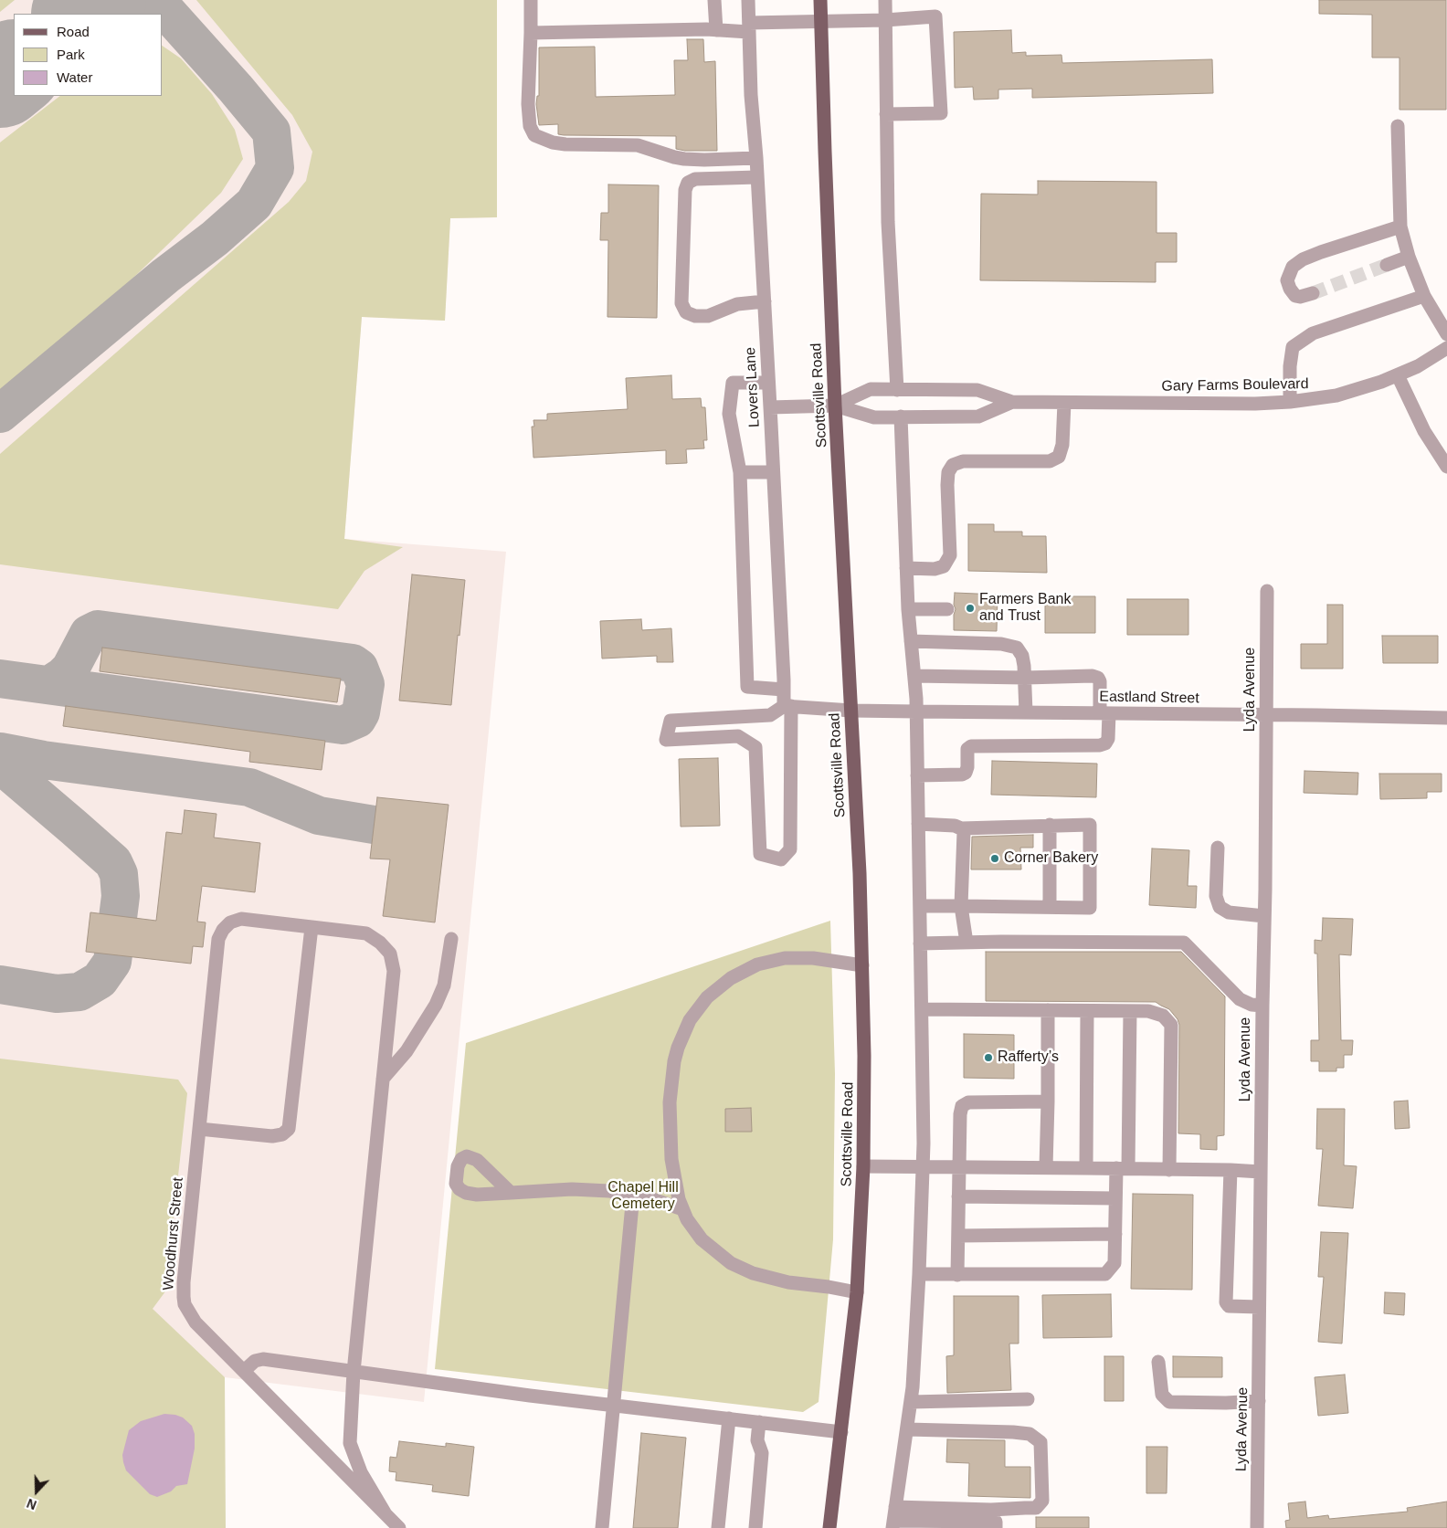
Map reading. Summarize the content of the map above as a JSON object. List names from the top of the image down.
{
  "streets": {
    "main road": ["Scottsville Road"],
    "street": [
      "Gary Farms Boulevard",
      "Lovers Lane",
      "Lyda Avenue",
      "Eastland Street",
      "Woodhurst Street"
    ]
  },
  "crossings": [
    ["Gary Farms Boulevard", "Scottsville Road"],
    ["Scottsville Road", "Eastland Street"],
    ["Lyda Avenue", "Eastland Street"]
  ],
  "parks": ["Chapel Hill Cemetery"],
  "places": ["Farmers Bank and Trust", "Corner Bakery", "Rafferty’s"],
  "legend": ["Road", "Park", "Water"],
  "north": "bottom"
}
